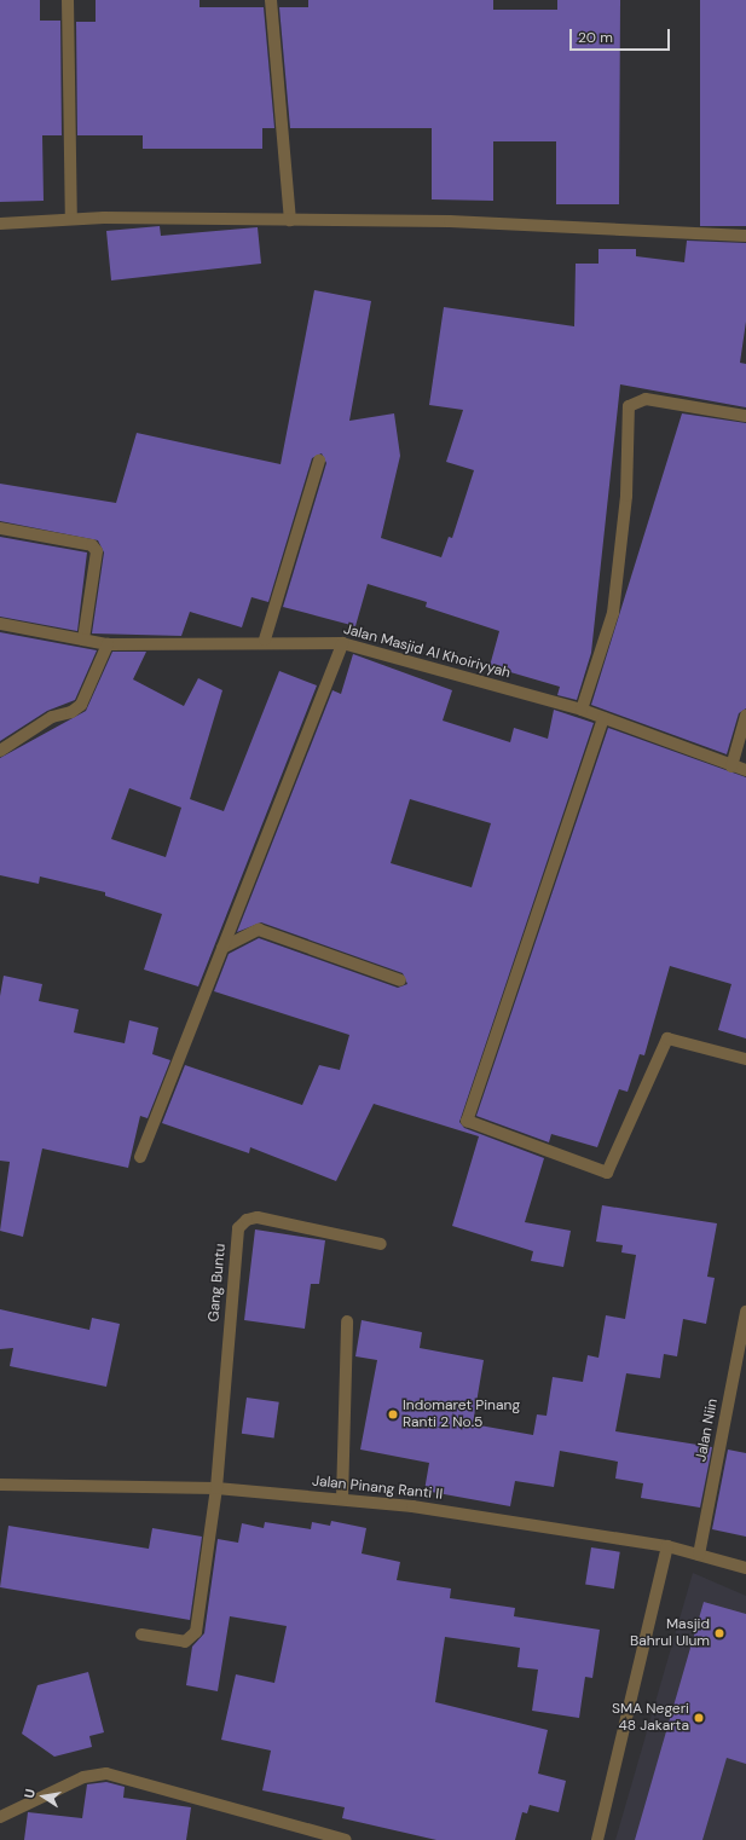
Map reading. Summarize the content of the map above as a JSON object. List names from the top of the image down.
{
  "streets": {
    "street": [
      "Jalan Masjid Al Khoiriyyah",
      "Gang Buntu",
      "Jalan Niin",
      "Jalan Pinang Ranti II"
    ]
  },
  "crossings": [
    ["Gang Buntu", "Jalan Pinang Ranti II"],
    ["Jalan Niin", "Jalan Pinang Ranti II"]
  ],
  "places": ["Indomaret Pinang Ranti 2 No.5", "Masjid Bahrul Ulum", "SMA Negeri 48 Jakarta"],
  "scale_bar": "20 m",
  "north": "left"
}
